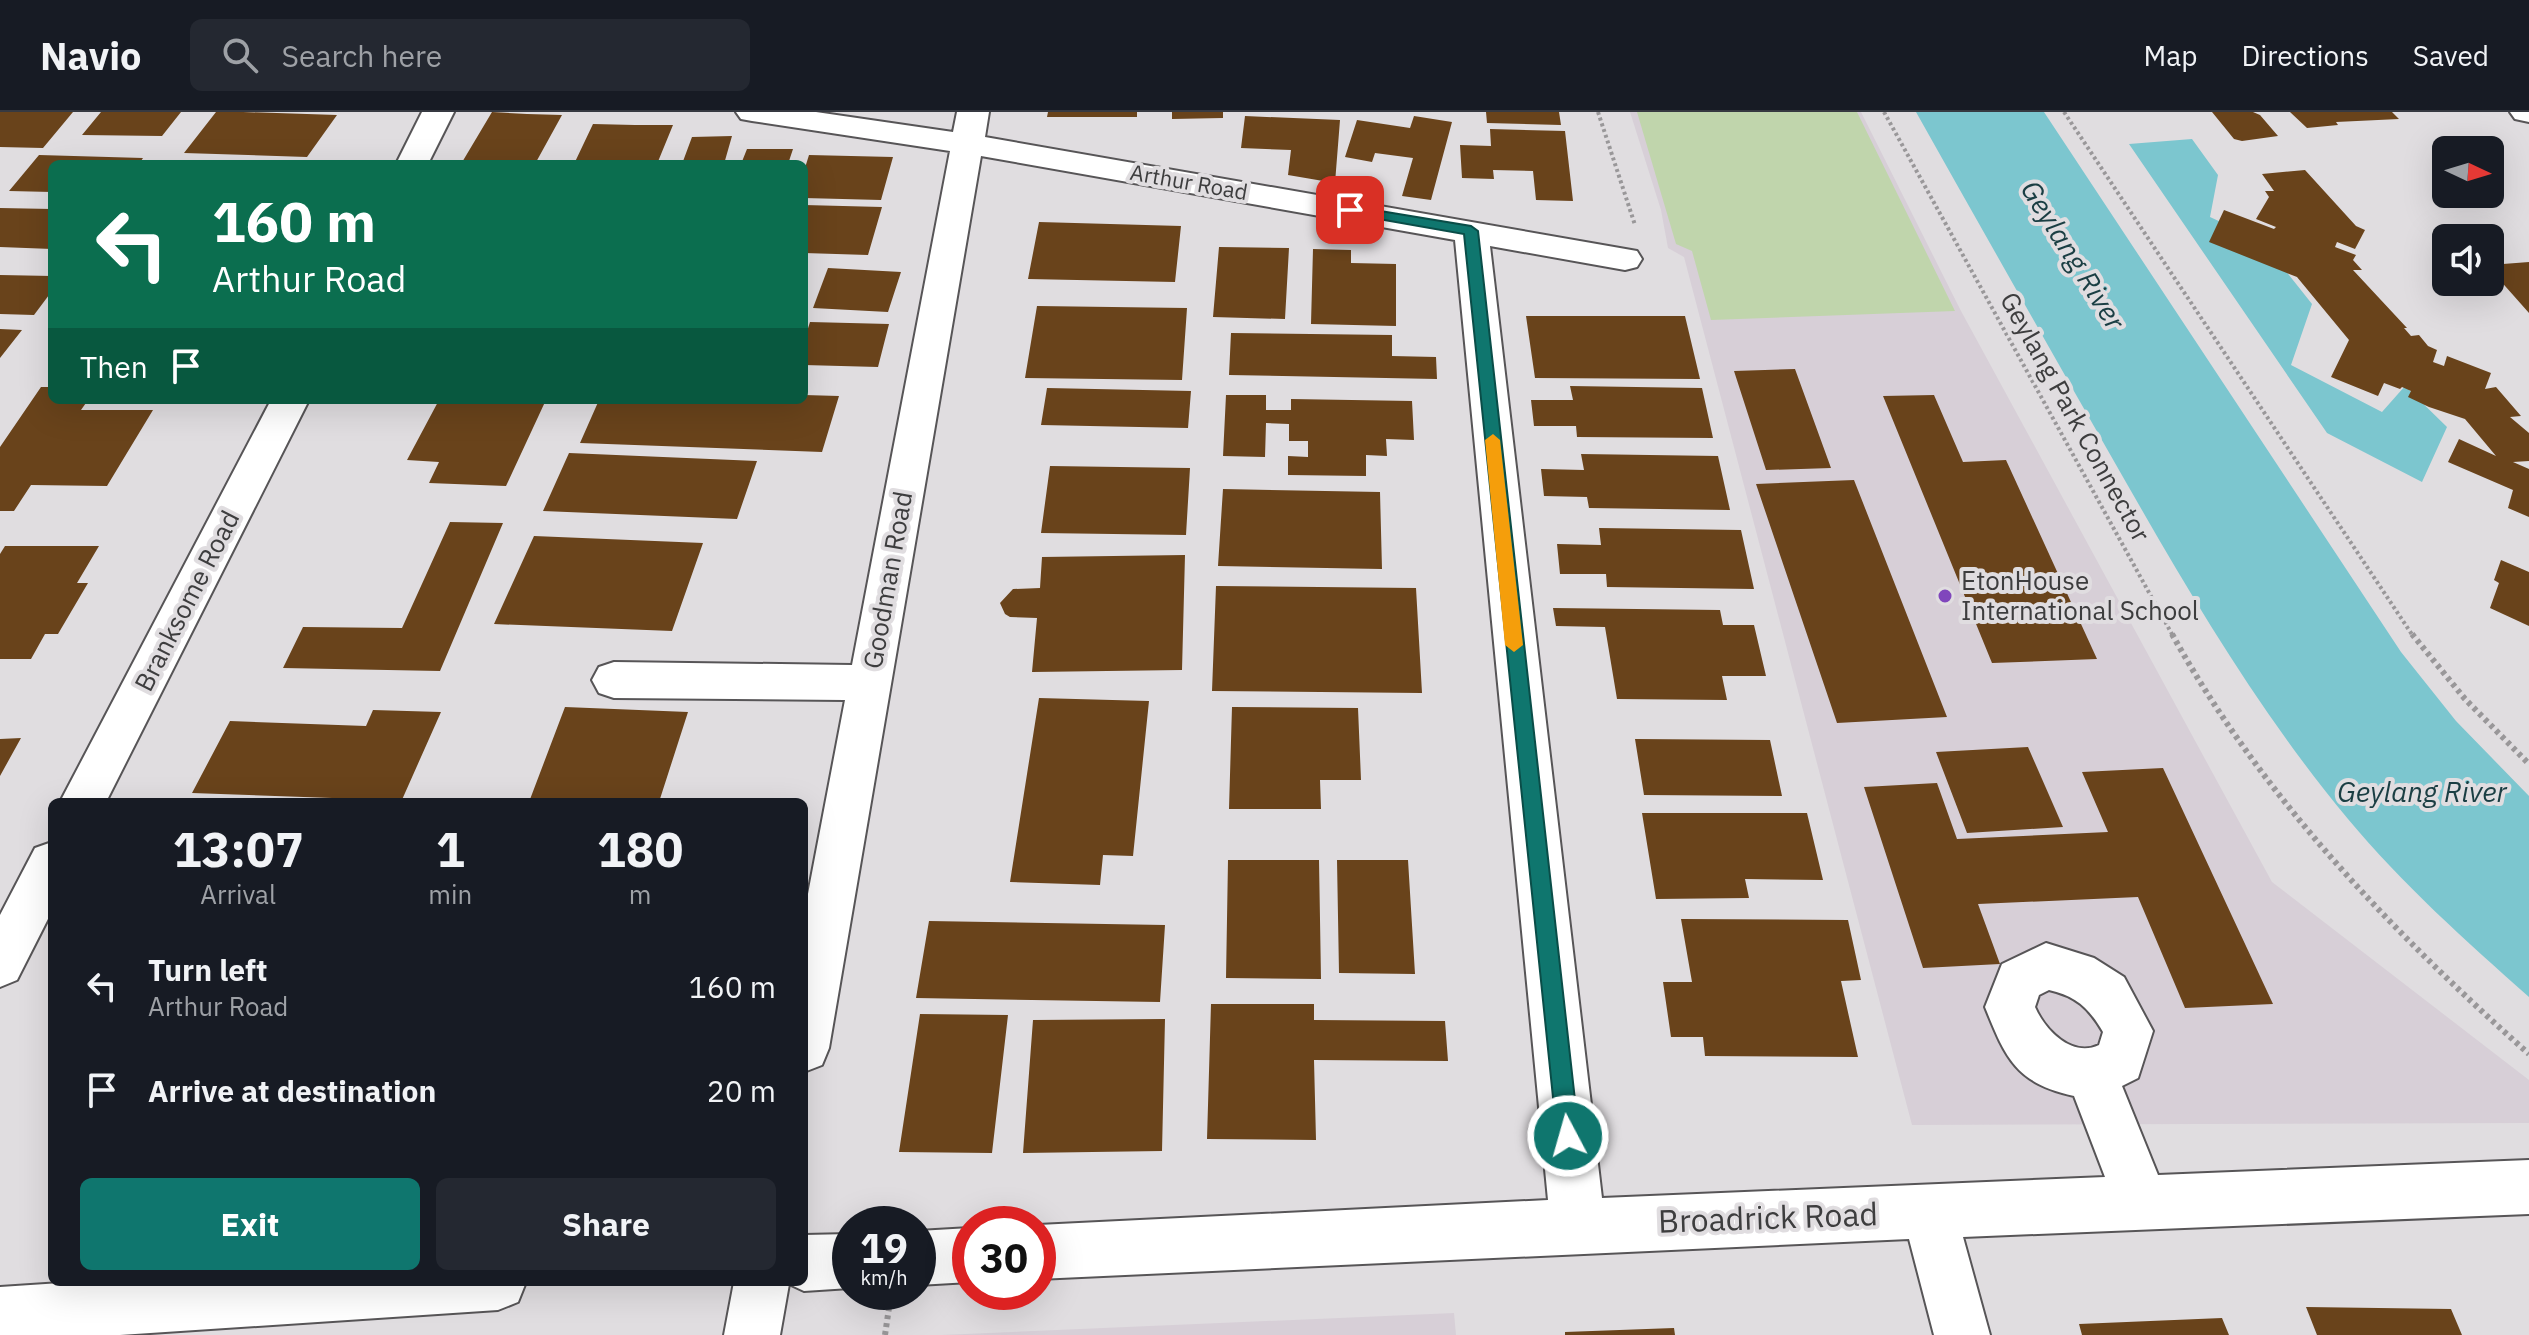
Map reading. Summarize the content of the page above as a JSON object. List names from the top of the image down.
{
  "streets": {
    "street": [
      "Arthur Road",
      "Goodman Road",
      "Branksome Road",
      "Broadrick Road"
    ],
    "path": ["Geylang Park Connector"]
  },
  "crossings": [
    ["Arthur Road", "Goodman Road"]
  ],
  "water": ["Geylang River"],
  "places": ["EtonHouse International School"],
  "north": "right",
  "page": {
    "header": "Navio",
    "search": "Search here",
    "nav": ["Map", "Directions", "Saved"],
    "turn": ["160 m", "Arthur Road"],
    "then": "Then",
    "eta": [
      "13:07",
      "Arrival",
      "1",
      "min",
      "180",
      "m"
    ],
    "list": [
      {
        "name": "Turn left",
        "note": "Arthur Road",
        "value": "160 m"
      },
      {
        "name": "Arrive at destination",
        "value": "20 m"
      }
    ],
    "buttons": ["Exit", "Share"],
    "speed": "19 km/h",
    "limit": "30"
  }
}
